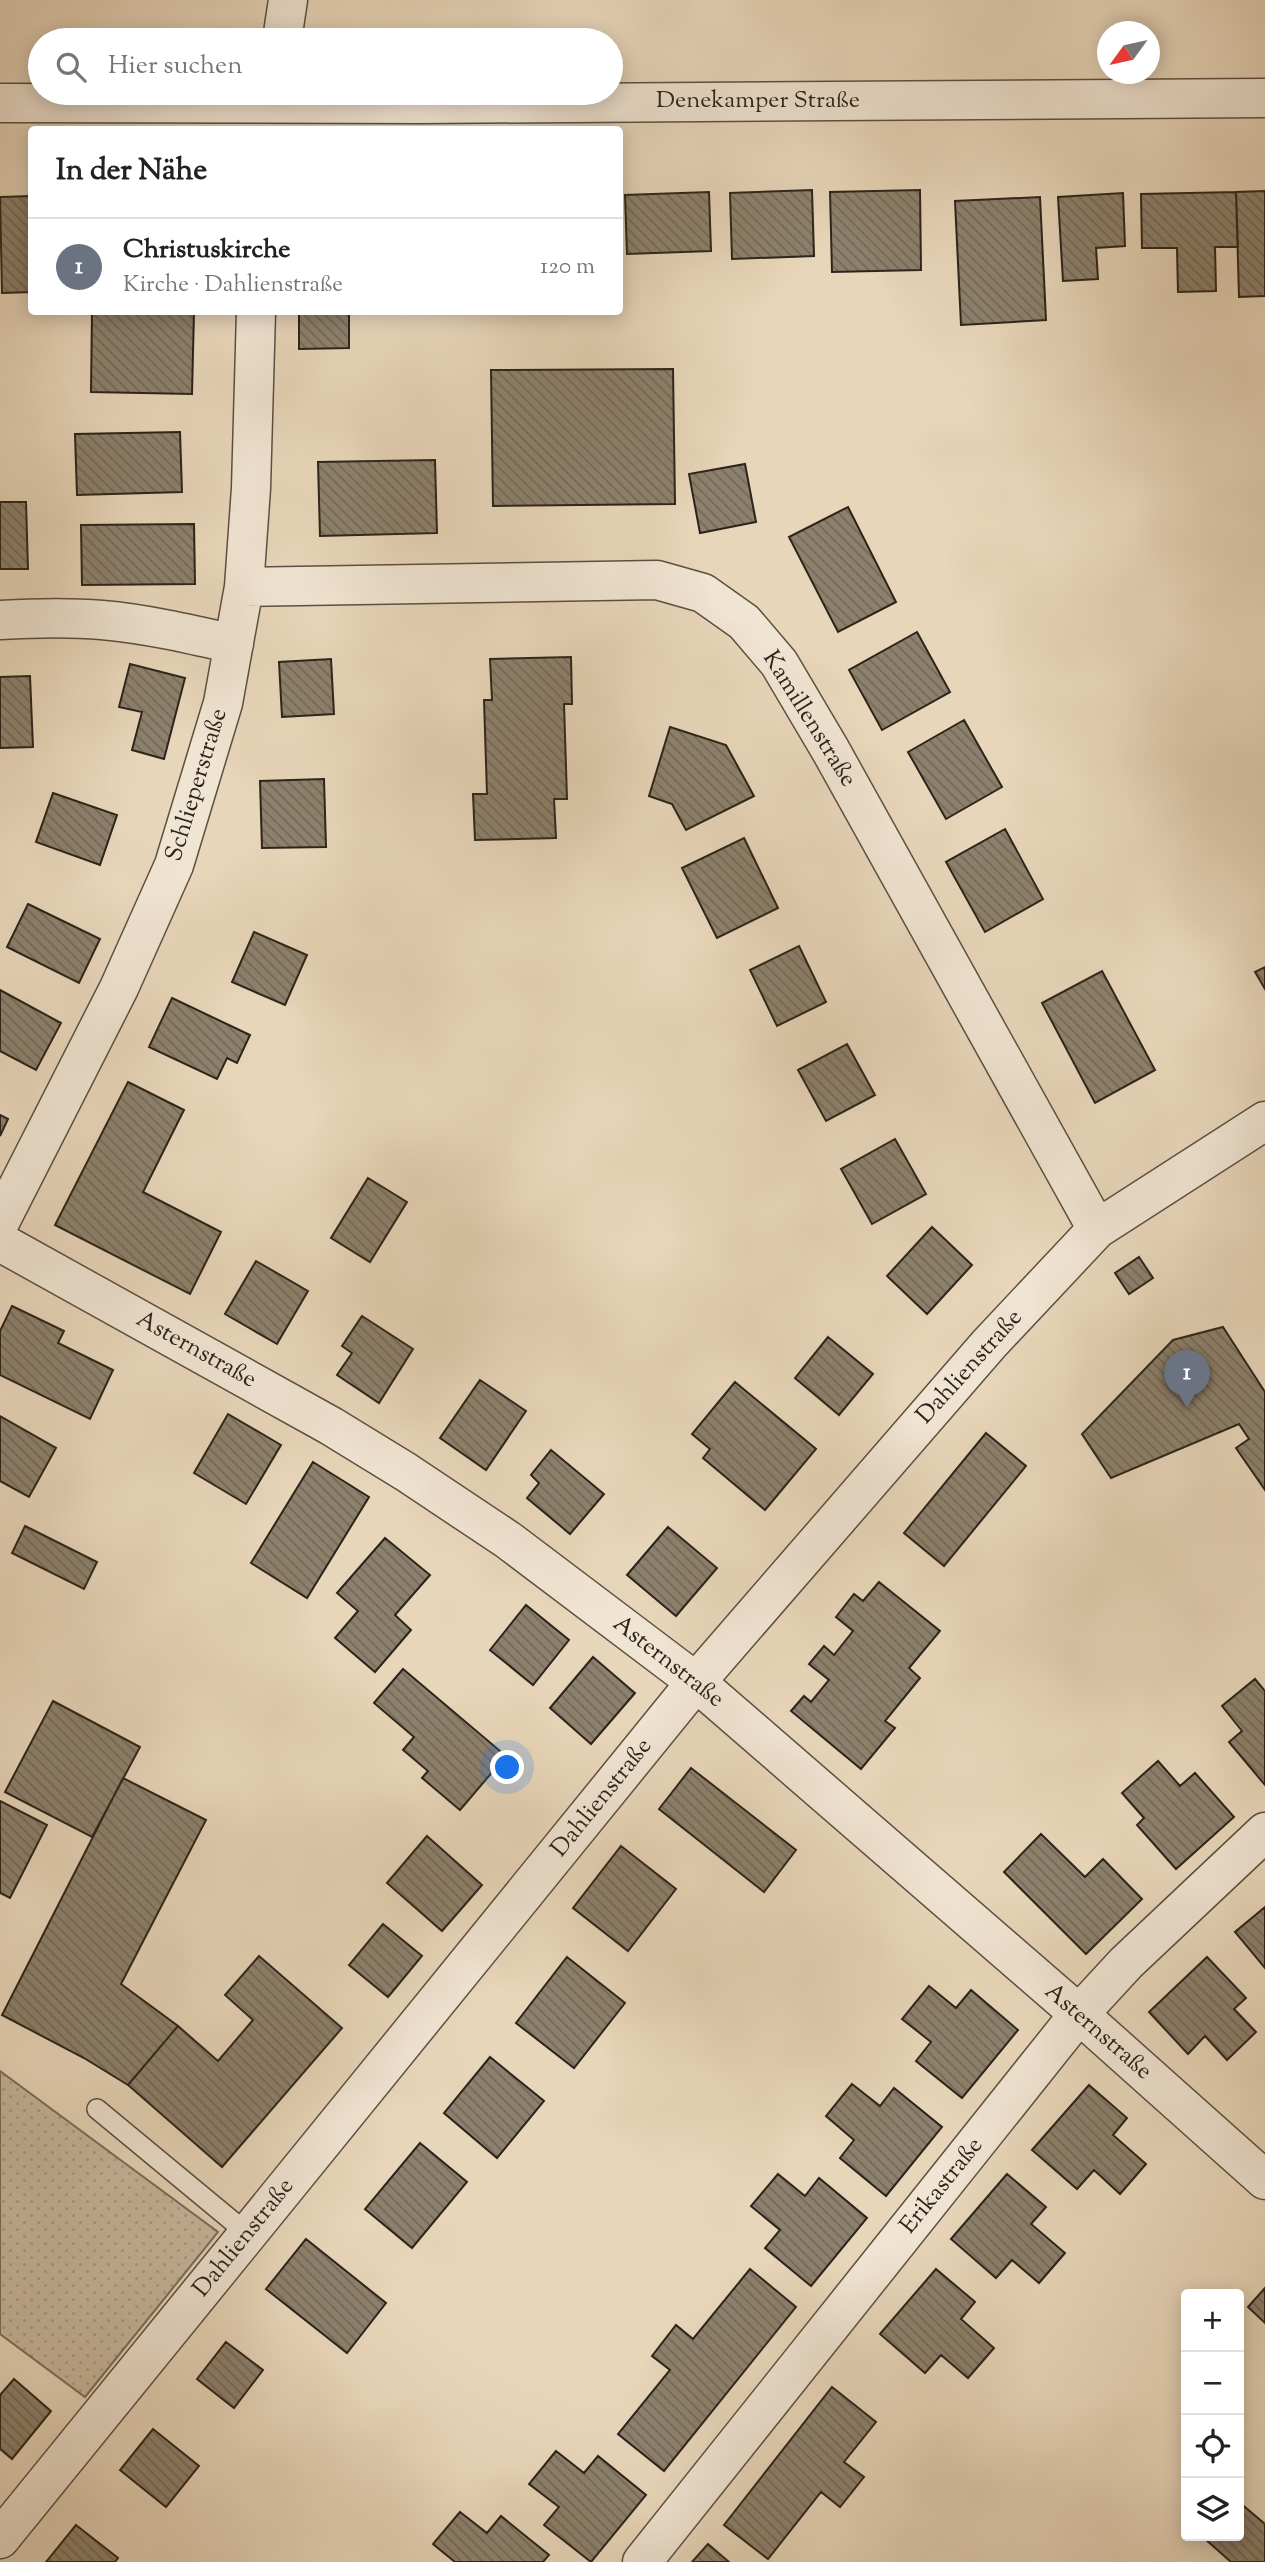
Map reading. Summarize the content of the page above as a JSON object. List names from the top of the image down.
{
  "streets": {
    "street": [
      "Denekamper Straße",
      "Kamillenstraße",
      "Schlieperstraße",
      "Asternstraße",
      "Dahlienstraße",
      "Erikastraße"
    ]
  },
  "crossings": [
    ["Kamillenstraße", "Schlieperstraße"],
    ["Kamillenstraße", "Dahlienstraße"],
    ["Asternstraße", "Dahlienstraße"],
    ["Asternstraße", "Erikastraße"]
  ],
  "north": "bottom left",
  "page": {
    "search": "Hier suchen",
    "heading": "In der Nähe",
    "list": [
      {
        "mark": "1",
        "name": "Christuskirche",
        "note": "Kirche · Dahlienstraße",
        "value": "120 m"
      }
    ],
    "pins": "1",
    "map_buttons": ["+", "−"]
  }
}
